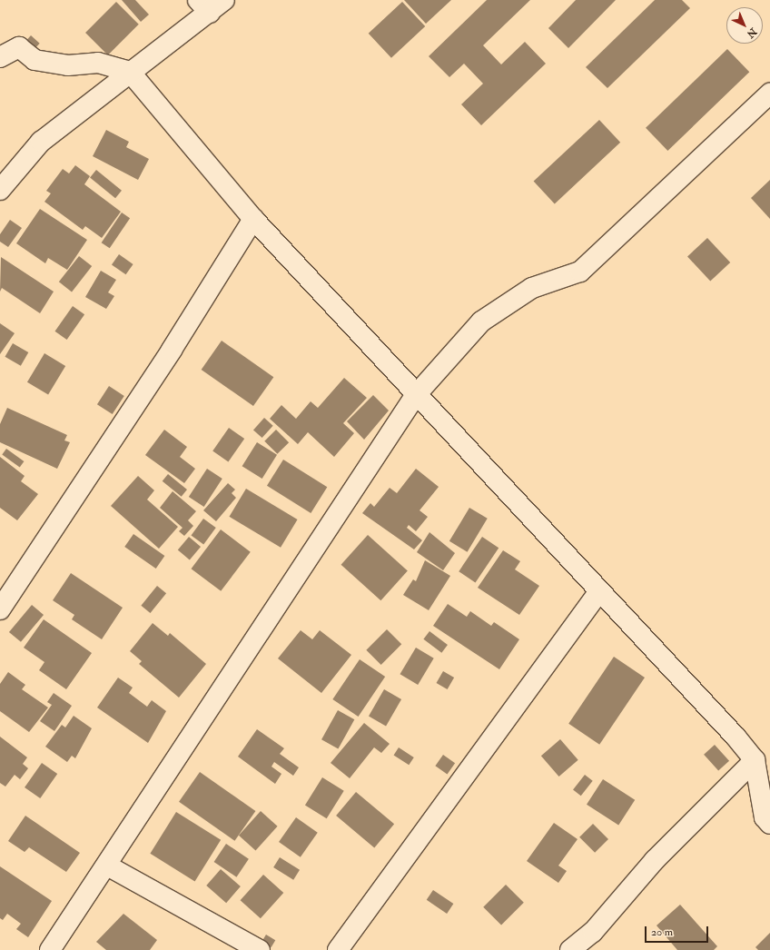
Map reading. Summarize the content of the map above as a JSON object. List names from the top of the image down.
{
  "scale_bar": "20 m",
  "north": "bottom right"
}
